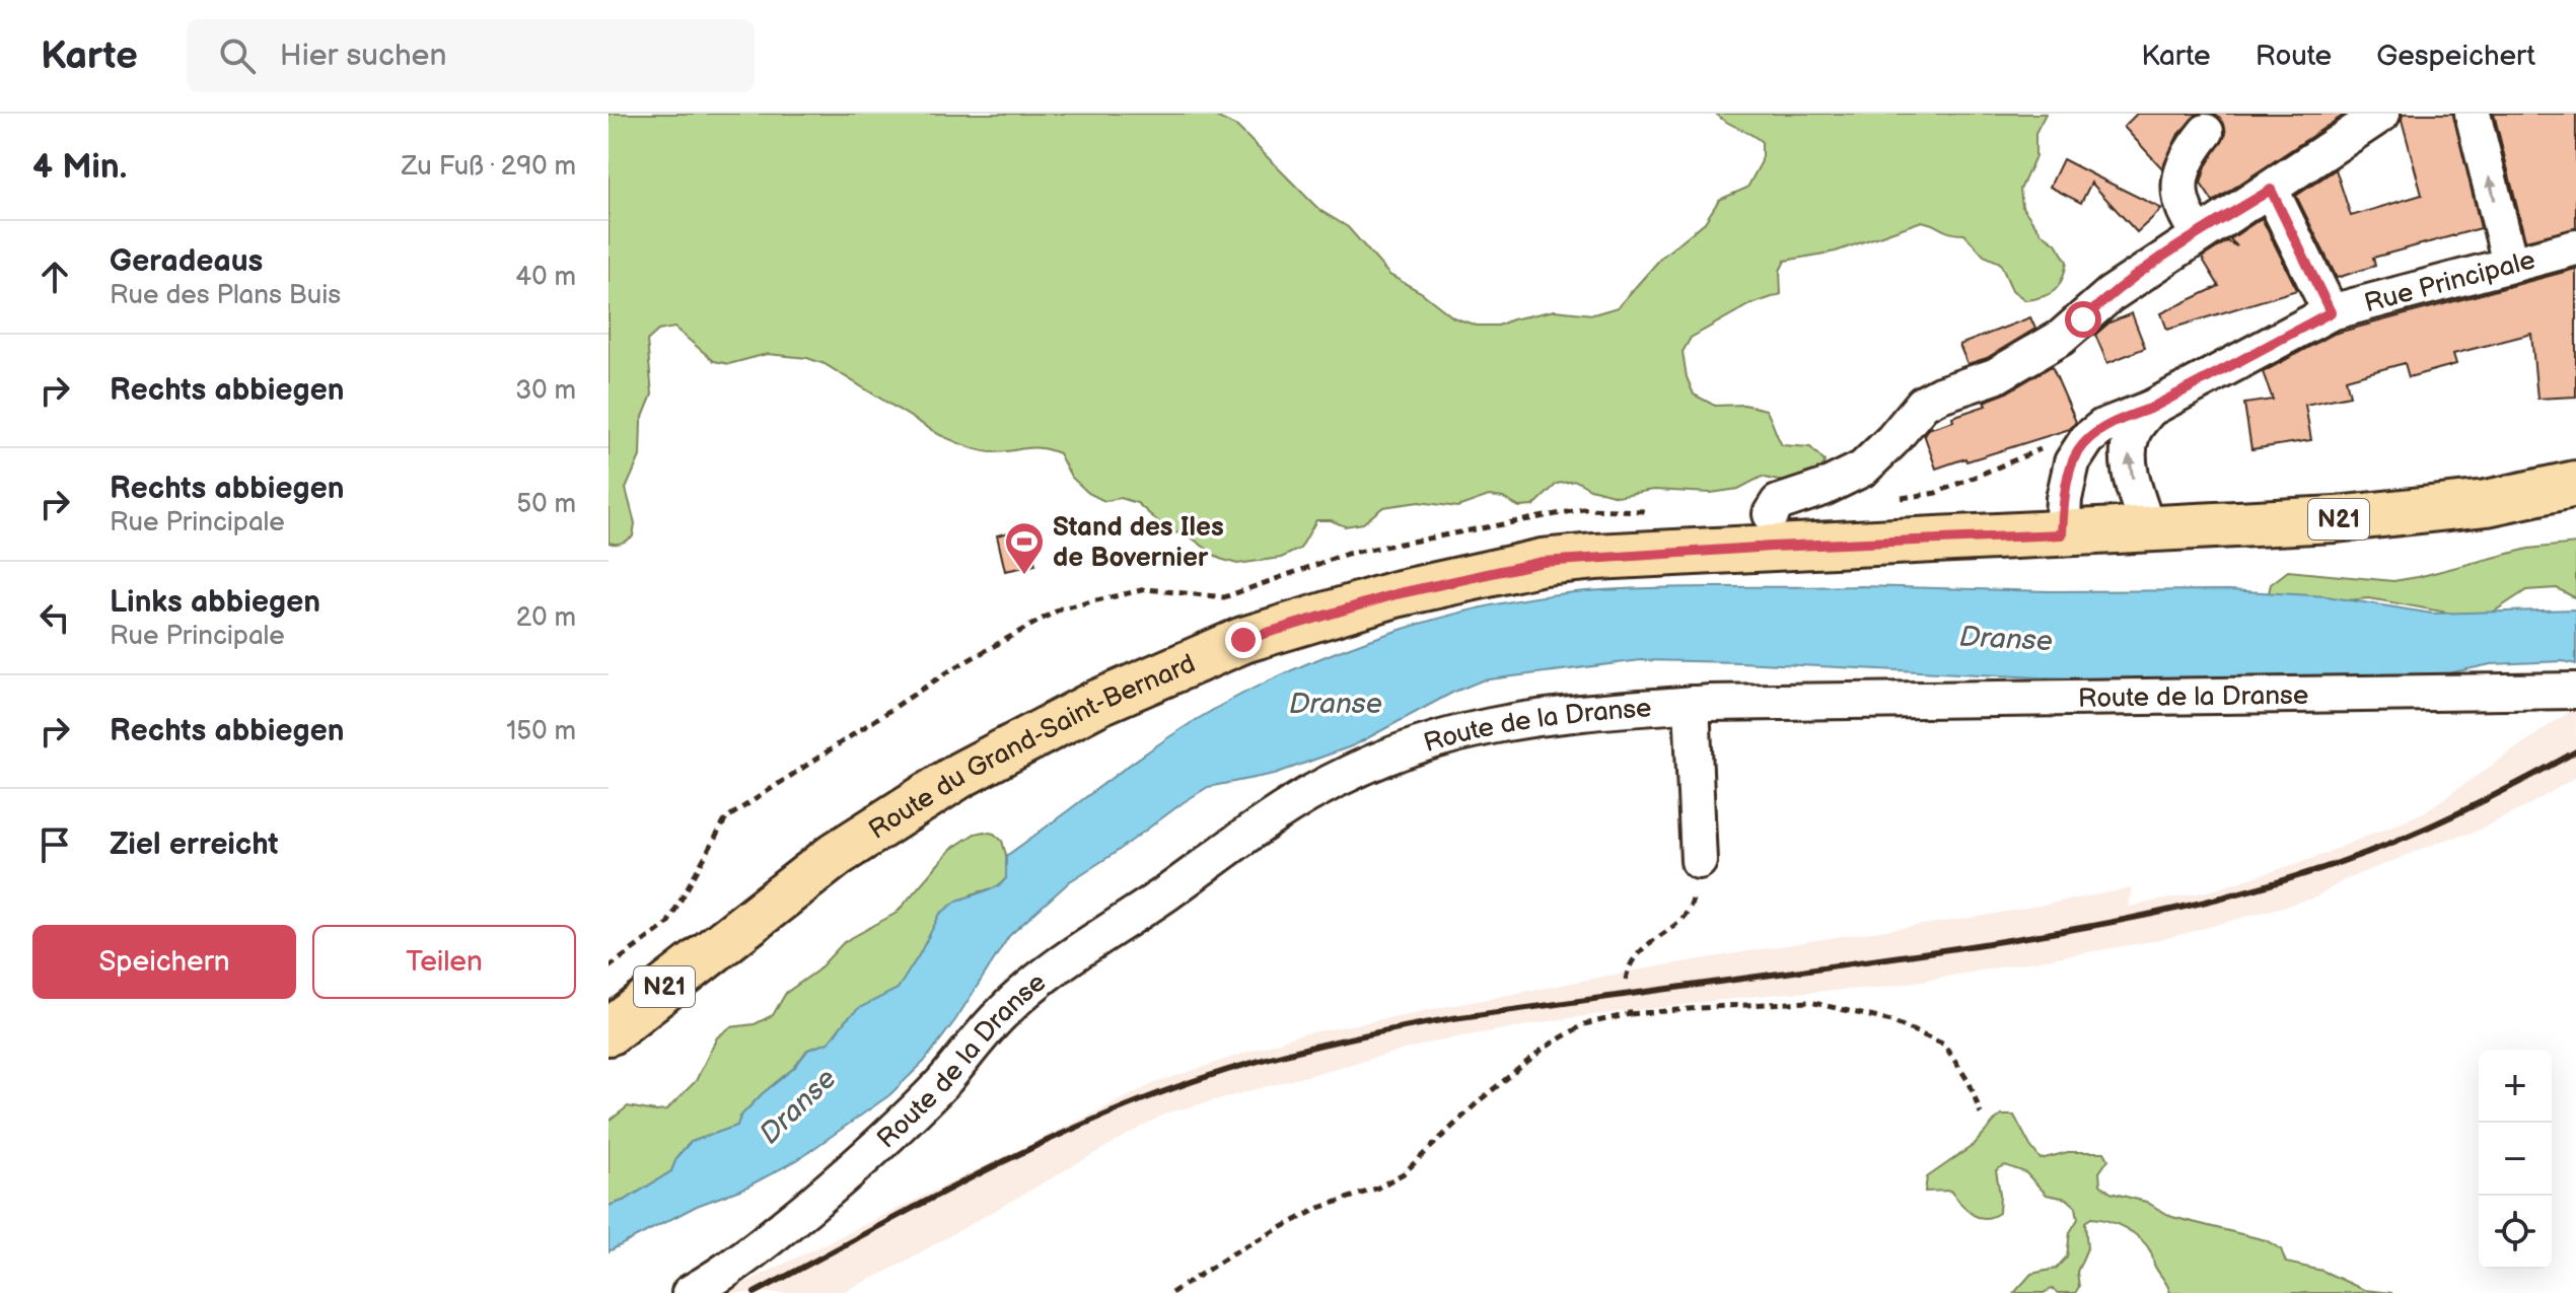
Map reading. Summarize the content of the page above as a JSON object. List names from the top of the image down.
{
  "streets": {
    "main road": ["N21", "Route du Grand-Saint-Bernard"],
    "street": ["Rue Principale", "Route de la Dranse"]
  },
  "crossings": [
    ["Rue Principale", "Route du Grand-Saint-Bernard"]
  ],
  "water": ["Dranse"],
  "places": {
    "sports": ["Stand des Iles de Bovernier"]
  },
  "page": {
    "header": "Karte",
    "search": "Hier suchen",
    "nav": ["Karte", "Route", "Gespeichert"],
    "heading": ["4 Min.", "Zu Fuß · 290 m"],
    "list": [
      ["Geradeaus", "Rue des Plans Buis", "40 m"],
      ["Rechts abbiegen", "30 m"],
      ["Rechts abbiegen", "Rue Principale", "50 m"],
      ["Links abbiegen", "Rue Principale", "20 m"],
      ["Rechts abbiegen", "150 m"],
      "Ziel erreicht"
    ],
    "buttons": ["Speichern", "Teilen"],
    "map_buttons": ["+", "−"]
  }
}
